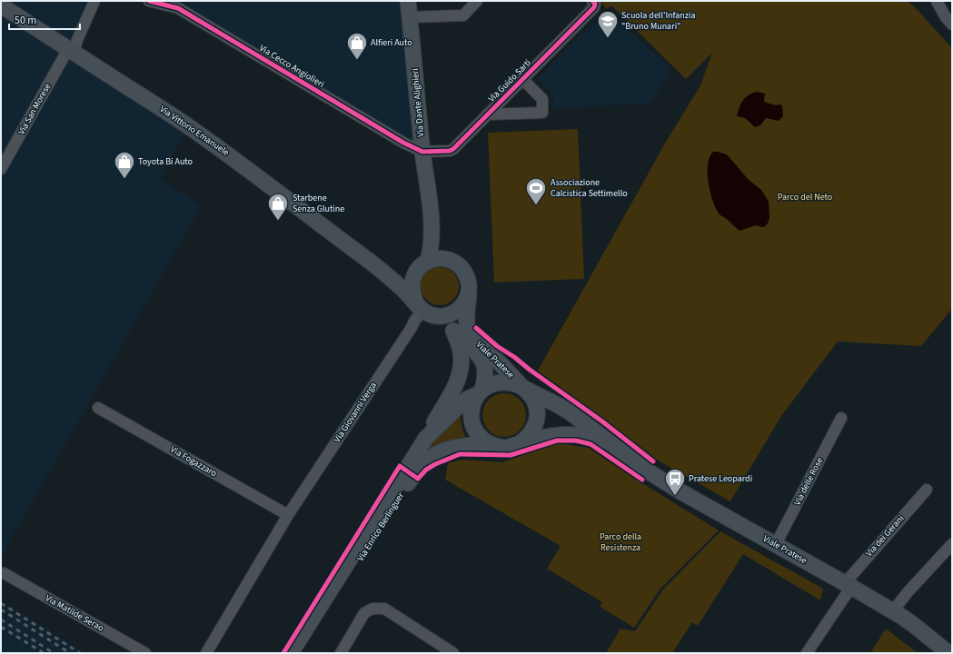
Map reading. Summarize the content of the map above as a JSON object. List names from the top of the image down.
{
  "streets": {
    "main road": [
      "Via Dante Alighieri",
      "Via Vittorio Emanuele",
      "Viale Pratese",
      "Via Enrico Berlinguer"
    ],
    "street": [
      "Via Cecco Angiolieri",
      "Via Guido Sarti",
      "Via San Morese",
      "Via Giovanni Verga",
      "Via Fogazzaro",
      "Via delle Rose",
      "Via dei Gerani",
      "Via Matilde Serao"
    ]
  },
  "crossings": [
    ["Via Cecco Angiolieri", "Via Guido Sarti"],
    ["Via Cecco Angiolieri", "Via Dante Alighieri"],
    ["Via Guido Sarti", "Via Dante Alighieri"],
    ["Via Dante Alighieri", "Via Vittorio Emanuele"],
    ["Via Dante Alighieri", "Viale Pratese"],
    ["Via Dante Alighieri", "Via Giovanni Verga"],
    ["Via San Morese", "Via Vittorio Emanuele"],
    ["Via Vittorio Emanuele", "Viale Pratese"],
    ["Via Vittorio Emanuele", "Via Giovanni Verga"],
    ["Viale Pratese", "Via Giovanni Verga"],
    ["Viale Pratese", "Via delle Rose"],
    ["Viale Pratese", "Via Enrico Berlinguer"],
    ["Viale Pratese", "Via dei Gerani"],
    ["Via Giovanni Verga", "Via Fogazzaro"]
  ],
  "parks": ["Parco del Neto", "Parco della Resistenza"],
  "places": {
    "school or university": ["Scuola dell'Infanzia \"Bruno Munari\""],
    "shop": ["Alfieri Auto", "Toyota Bi Auto", "Starbene Senza Glutine"],
    "sports": ["Associazione Calcistica Settimello"],
    "bus stop": ["Pratese Leopardi"]
  },
  "scale_bar": "50 m"
}
